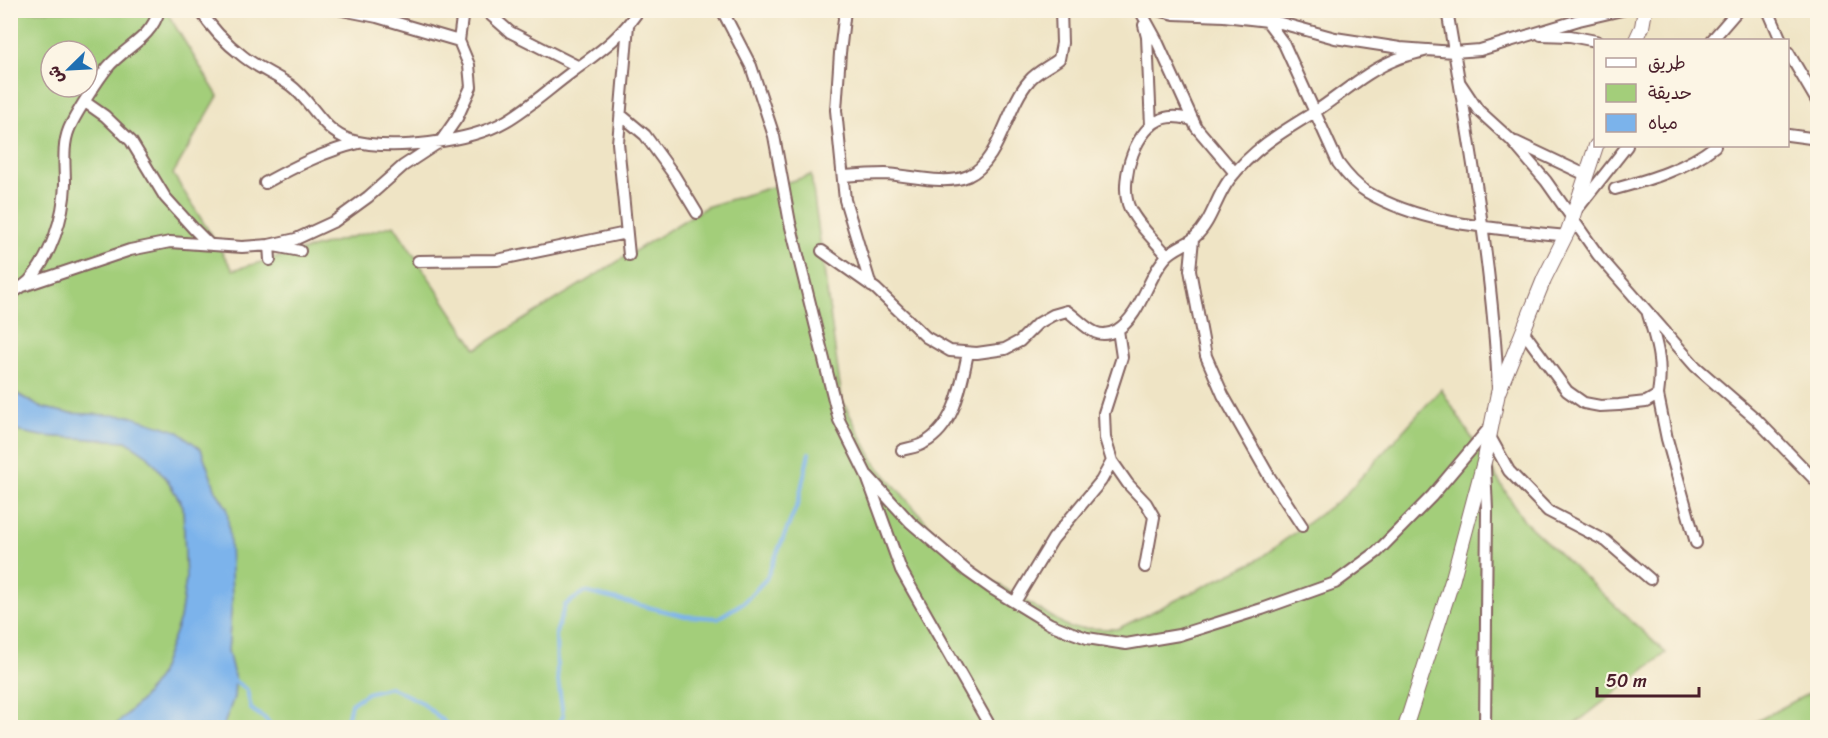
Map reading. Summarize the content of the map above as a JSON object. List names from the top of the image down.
{
  "legend": ["طريق", "حديقة", "مياه"],
  "scale_bar": "50 m",
  "north": "bottom left"
}
